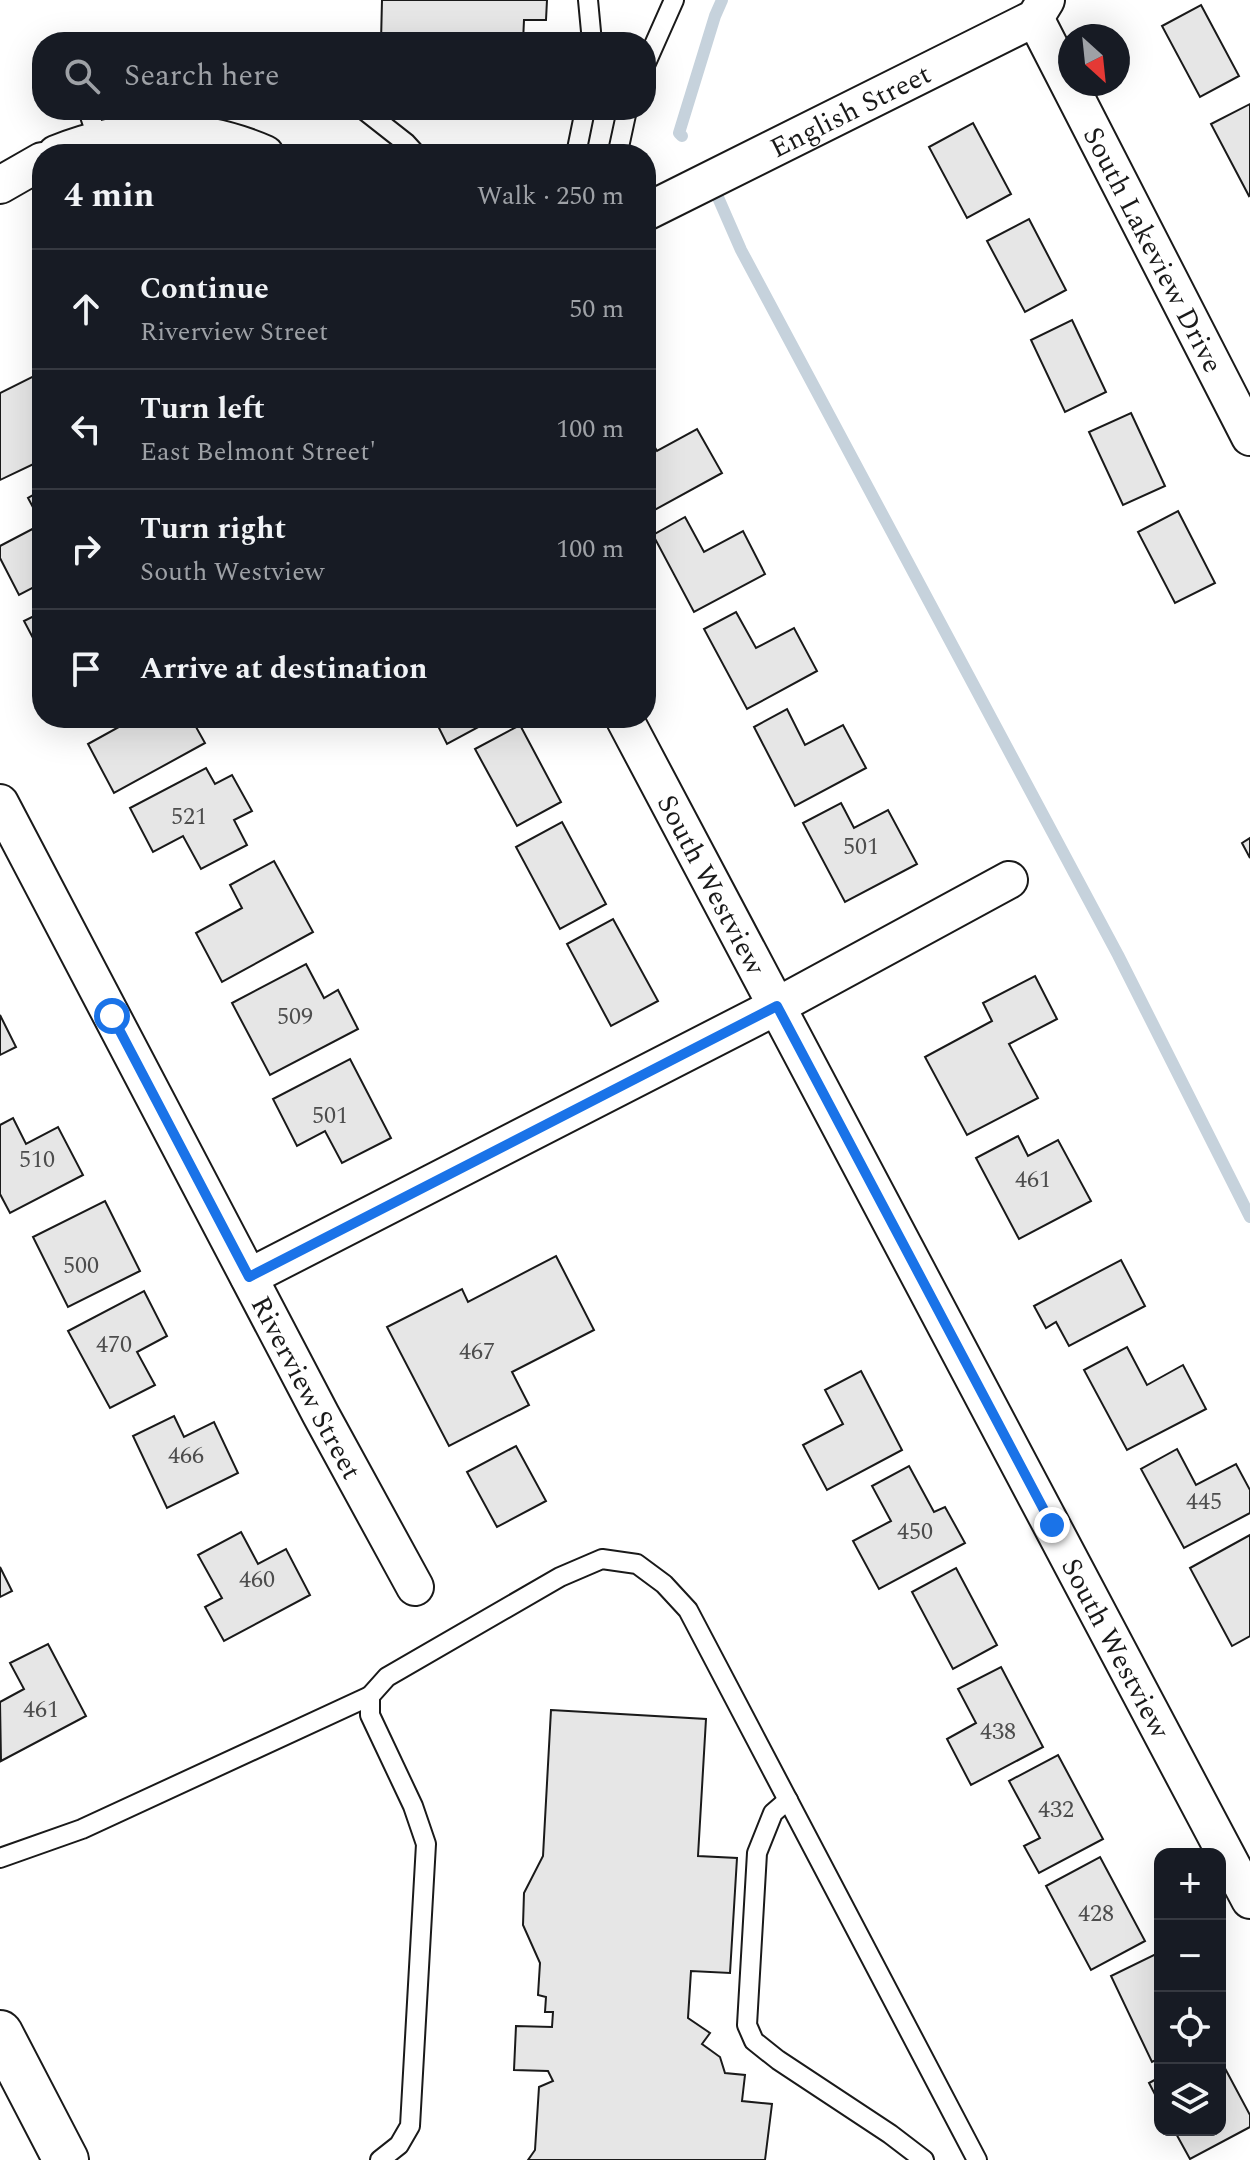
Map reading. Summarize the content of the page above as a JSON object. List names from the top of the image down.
{
  "streets": {
    "street": [
      "English Street",
      "South Lakeview Drive",
      "South Westview",
      "Riverview Street"
    ]
  },
  "crossings": [
    ["English Street", "South Lakeview Drive"]
  ],
  "house_numbers": [
    "521",
    "501",
    "509",
    "501",
    "510",
    "461",
    "500",
    "470",
    "467",
    "466",
    "445",
    "450",
    "460",
    "461",
    "438",
    "432",
    "428"
  ],
  "north": "bottom right",
  "page": {
    "search": "Search here",
    "heading": ["4 min", "Walk · 250 m"],
    "list": [
      ["Continue", "Riverview Street", "50 m"],
      ["Turn left", "East Belmont Street'", "100 m"],
      ["Turn right", "South Westview", "100 m"],
      "Arrive at destination"
    ],
    "map_buttons": ["+", "−"]
  }
}
